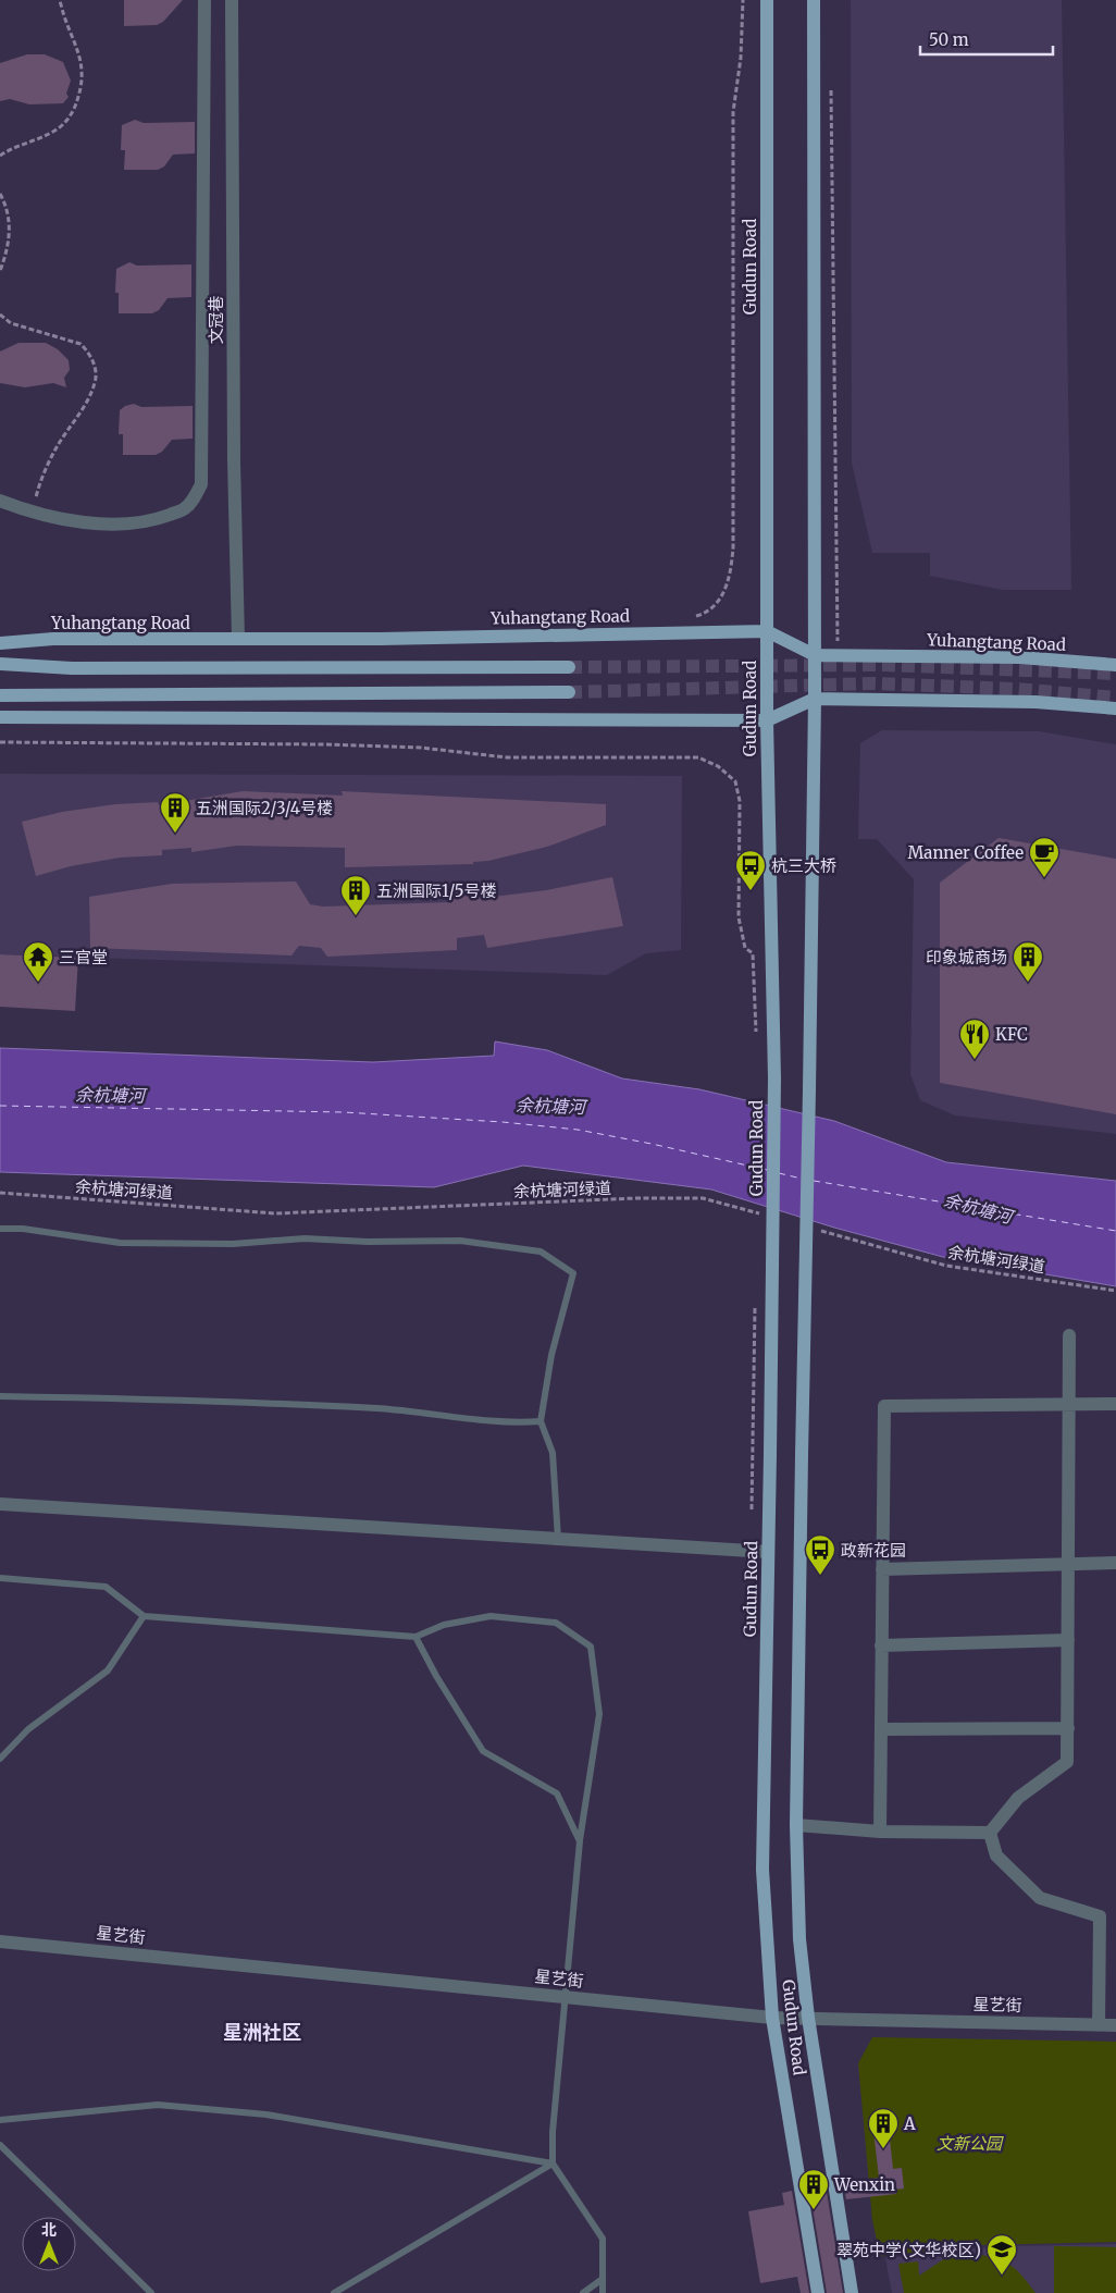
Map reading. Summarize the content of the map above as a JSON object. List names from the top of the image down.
{
  "streets": {
    "main road": ["Gudun Road", "Yuhangtang Road"],
    "street": ["文冠巷", "星艺街"],
    "path": ["余杭塘河绿道"]
  },
  "crossings": [
    ["Gudun Road", "Yuhangtang Road"],
    ["Gudun Road", "星艺街"],
    ["文冠巷", "Yuhangtang Road"]
  ],
  "districts": ["星洲社区"],
  "water": ["余杭塘河"],
  "parks": ["文新公园"],
  "places": {
    "building": [
      "五洲国际2/3/4号楼",
      "五洲国际1/5号楼",
      "印象城商场",
      "A",
      "Wenxin"
    ],
    "cafe": ["Manner Coffee"],
    "bus stop": ["杭三大桥", "政新花园"],
    "temple": ["三官堂"],
    "restaurant": ["KFC"],
    "school or university": ["翠苑中学(文华校区)"]
  },
  "scale_bar": "50 m",
  "north": "top"
}
